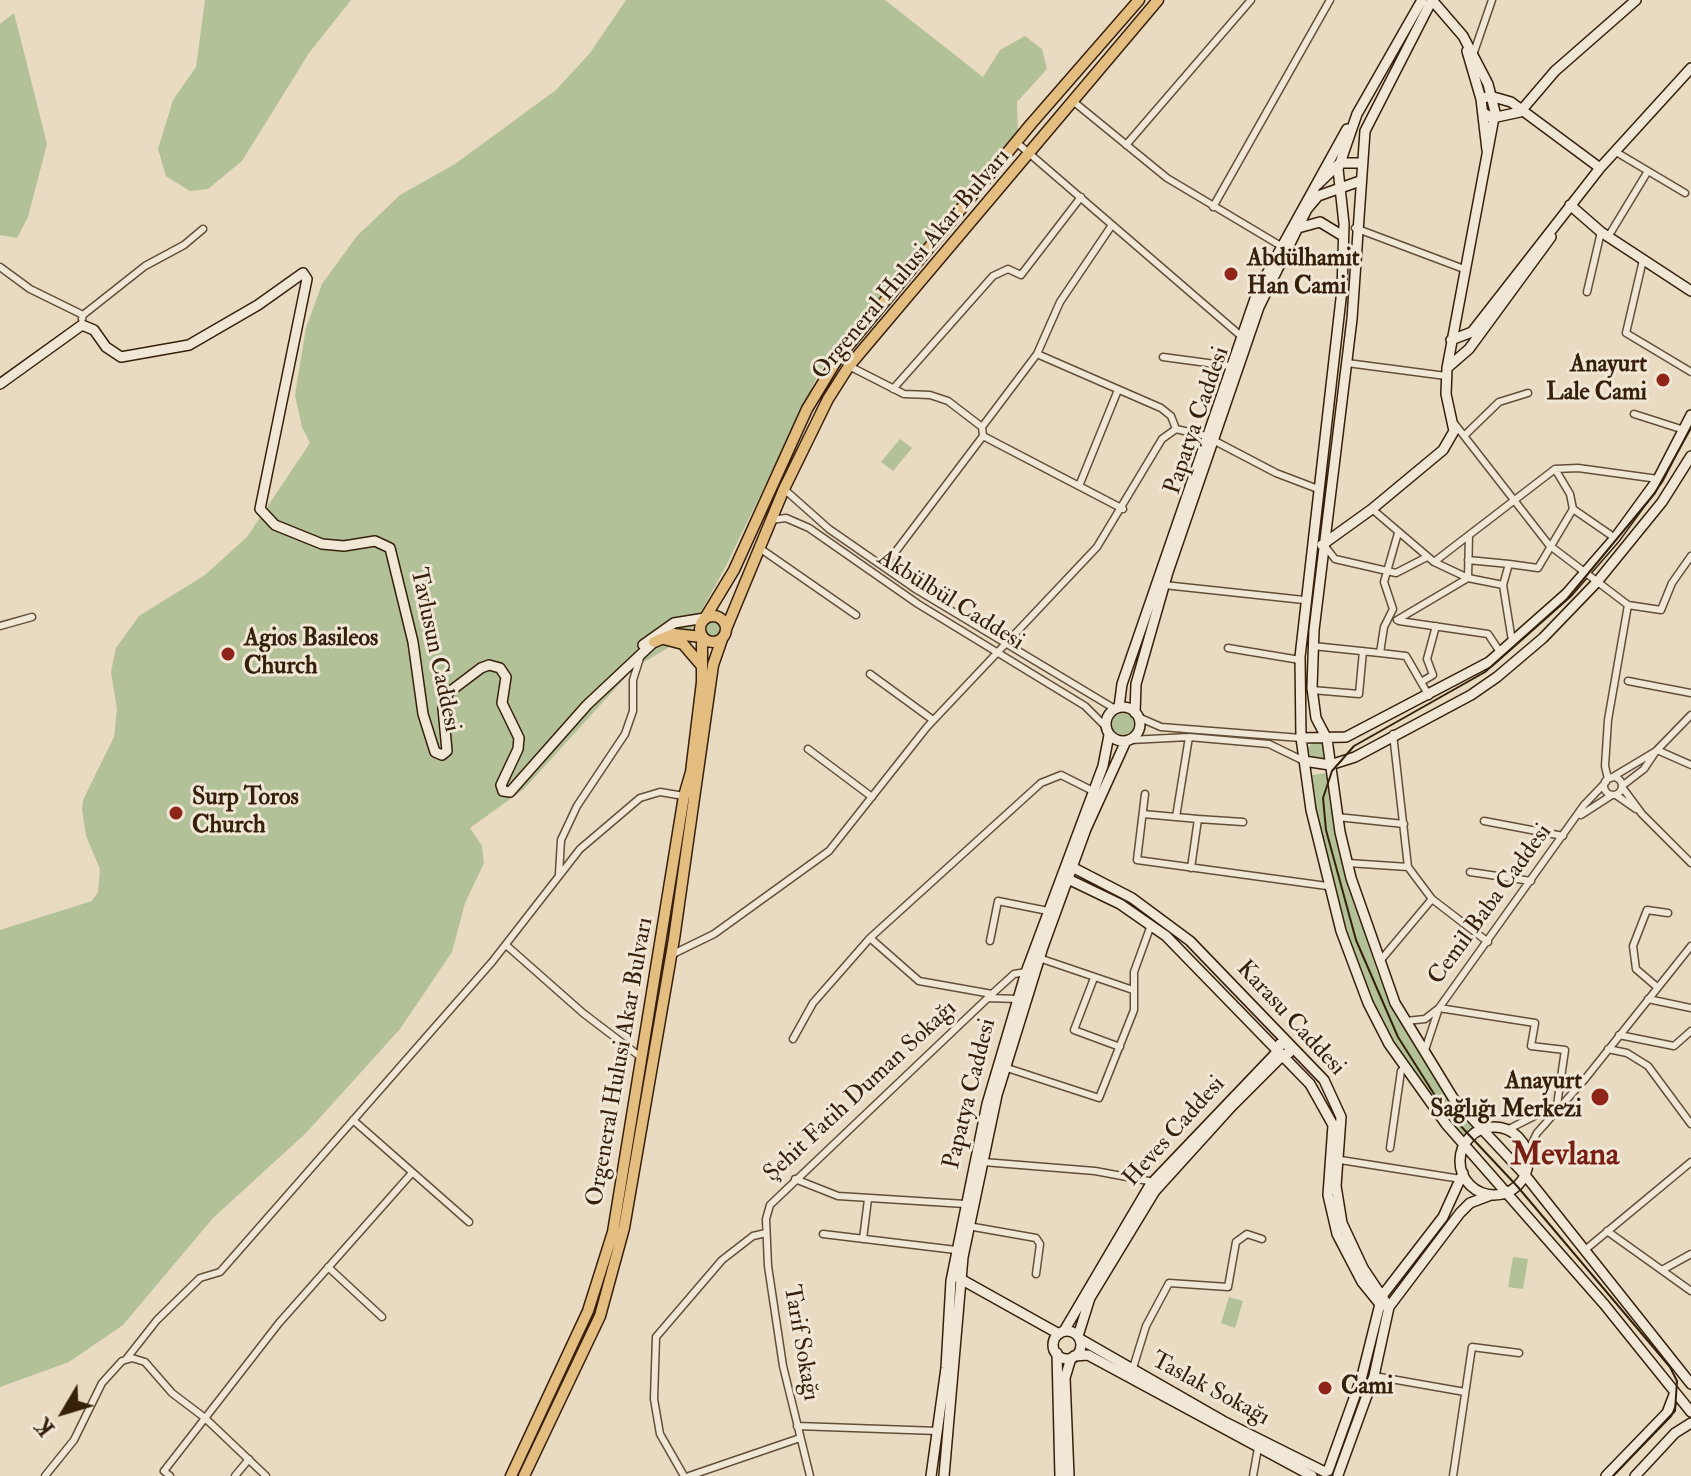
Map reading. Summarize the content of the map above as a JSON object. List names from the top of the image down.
{
  "streets": {
    "main road": ["Orgeneral Hulusi Akar Bulvarı"],
    "street": [
      "Papatya Caddesi",
      "Akbülbül Caddesi",
      "Tavlusun Caddesi",
      "Cemil Baba Caddesi",
      "Karasu Caddesi",
      "Şehit Fatih Duman Sokağı",
      "Heves Caddesi",
      "Tarif Sokağı",
      "Taslak Sokağı"
    ]
  },
  "crossings": [
    ["Orgeneral Hulusi Akar Bulvarı", "Akbülbül Caddesi"],
    ["Orgeneral Hulusi Akar Bulvarı", "Tavlusun Caddesi"],
    ["Papatya Caddesi", "Akbülbül Caddesi"],
    ["Papatya Caddesi", "Karasu Caddesi"],
    ["Papatya Caddesi", "Şehit Fatih Duman Sokağı"],
    ["Karasu Caddesi", "Heves Caddesi"],
    ["Şehit Fatih Duman Sokağı", "Tarif Sokağı"],
    ["Heves Caddesi", "Taslak Sokağı"]
  ],
  "districts": ["Mevlana"],
  "places": [
    "Abdülhamit Han Cami",
    "Anayurt Lale Cami",
    "Agios Basileos Church",
    "Surp Toros Church",
    "Anayurt Sağlığı Merkezi",
    "Cami"
  ],
  "north": "bottom left"
}
